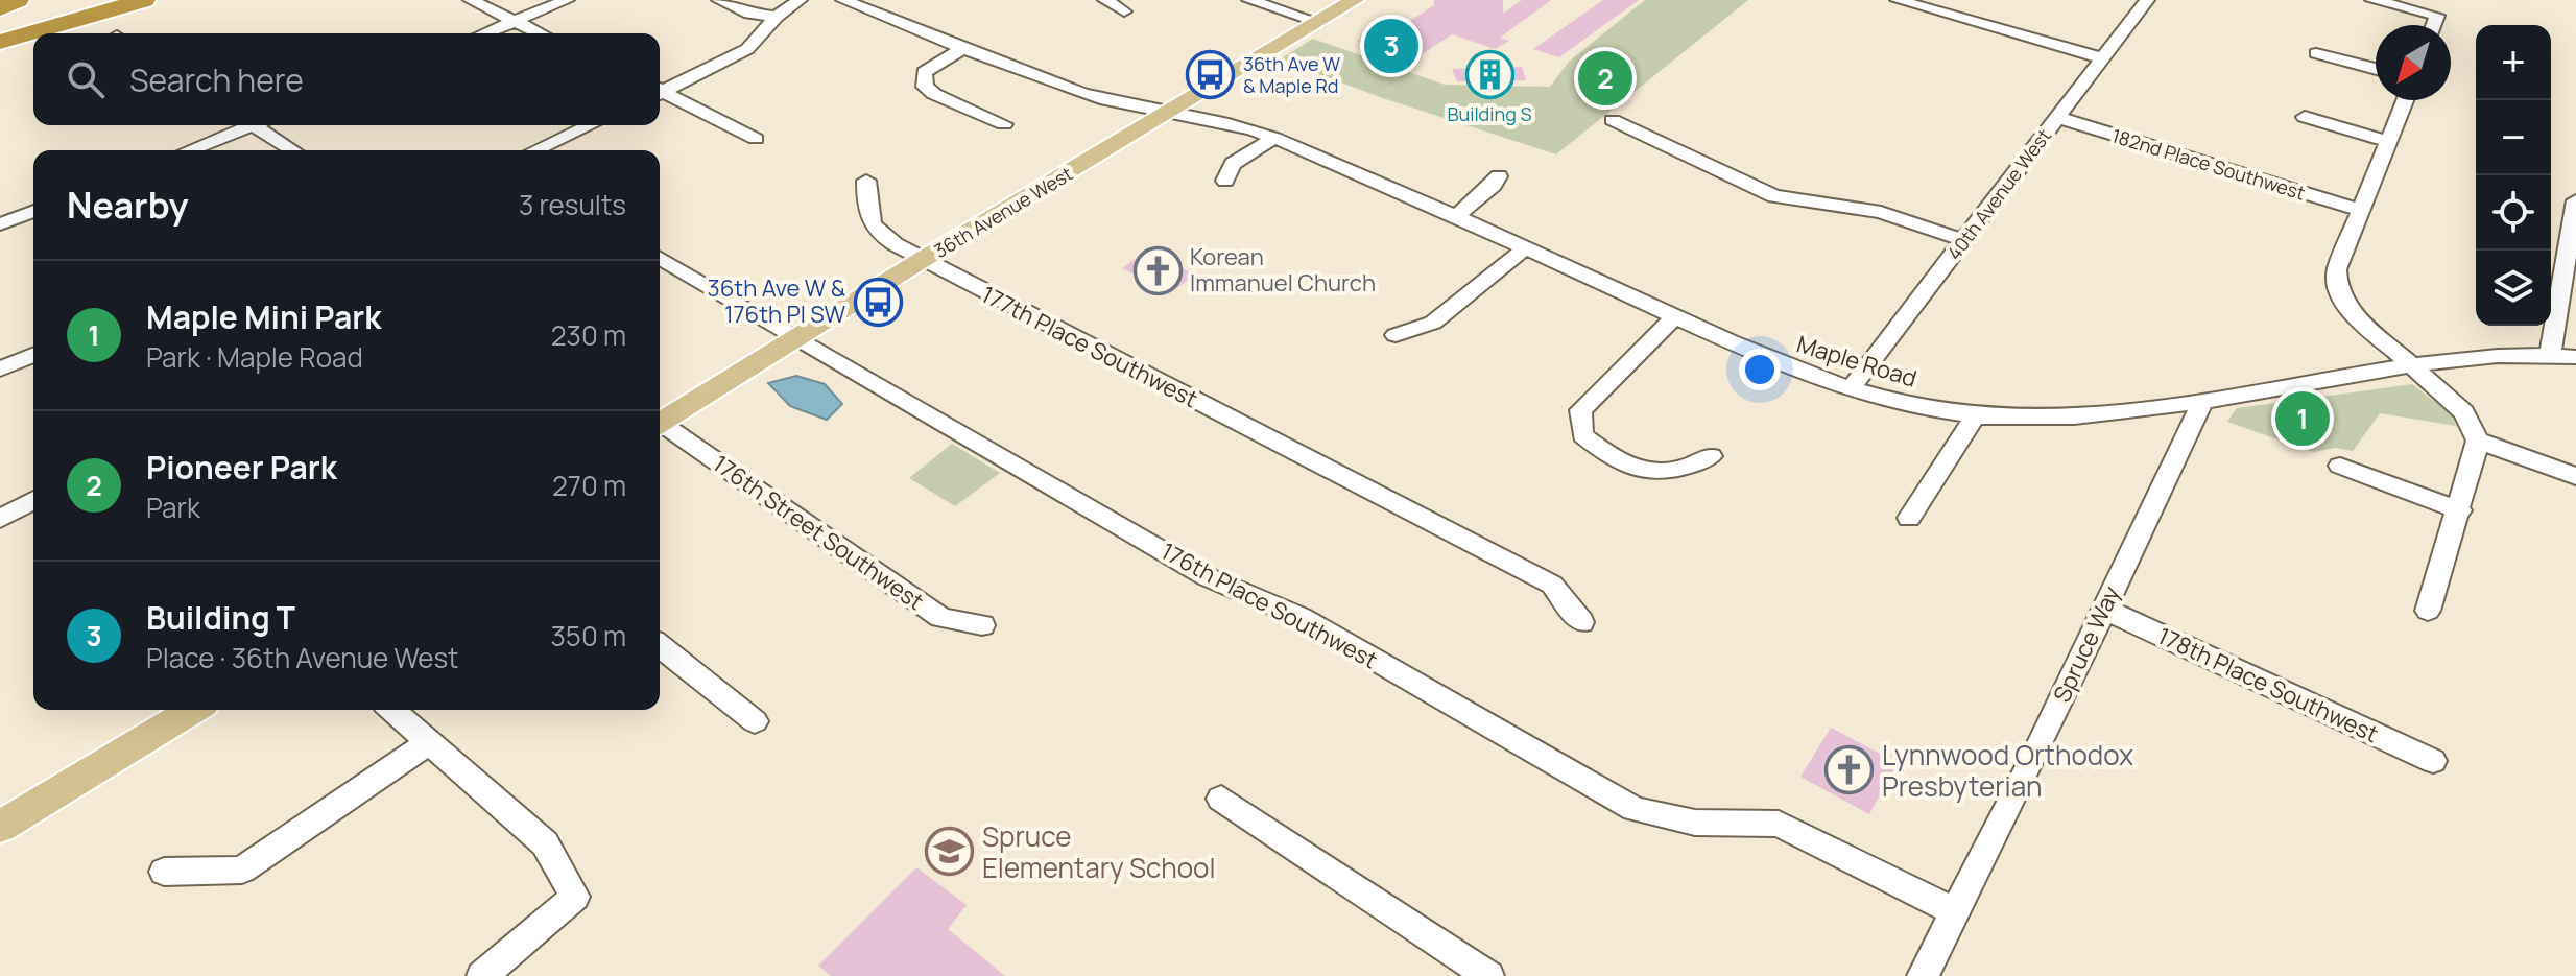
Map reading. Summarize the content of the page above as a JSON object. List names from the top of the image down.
{
  "streets": {
    "main road": ["36th Avenue West"],
    "street": [
      "182nd Place Southwest",
      "40th Avenue West",
      "177th Place Southwest",
      "Maple Road",
      "176th Street Southwest",
      "176th Place Southwest",
      "Spruce Way",
      "178th Place Southwest"
    ]
  },
  "crossings": [
    ["182nd Place Southwest", "40th Avenue West"],
    ["40th Avenue West", "Maple Road"],
    ["36th Avenue West", "177th Place Southwest"],
    ["36th Avenue West", "Maple Road"],
    ["36th Avenue West", "176th Place Southwest"],
    ["Maple Road", "Spruce Way"],
    ["176th Place Southwest", "Spruce Way"],
    ["Spruce Way", "178th Place Southwest"]
  ],
  "places": {
    "bus stop": ["36th Ave W & Maple Rd", "36th Ave W & 176th Pl SW"],
    "building": ["Building S"],
    "church": ["Korean Immanuel Church", "Lynnwood Orthodox Presbyterian"],
    "school or university": ["Spruce Elementary School"]
  },
  "north": "bottom left",
  "page": {
    "pins": ["3", "2", "1"],
    "map_buttons": ["+", "−"],
    "search": "Search here",
    "heading": ["Nearby", "3 results"],
    "list": [
      {
        "mark": "1",
        "name": "Maple Mini Park",
        "note": "Park · Maple Road",
        "value": "230 m"
      },
      {
        "mark": "2",
        "name": "Pioneer Park",
        "note": "Park",
        "value": "270 m"
      },
      {
        "mark": "3",
        "name": "Building T",
        "note": "Place · 36th Avenue West",
        "value": "350 m"
      }
    ]
  }
}
